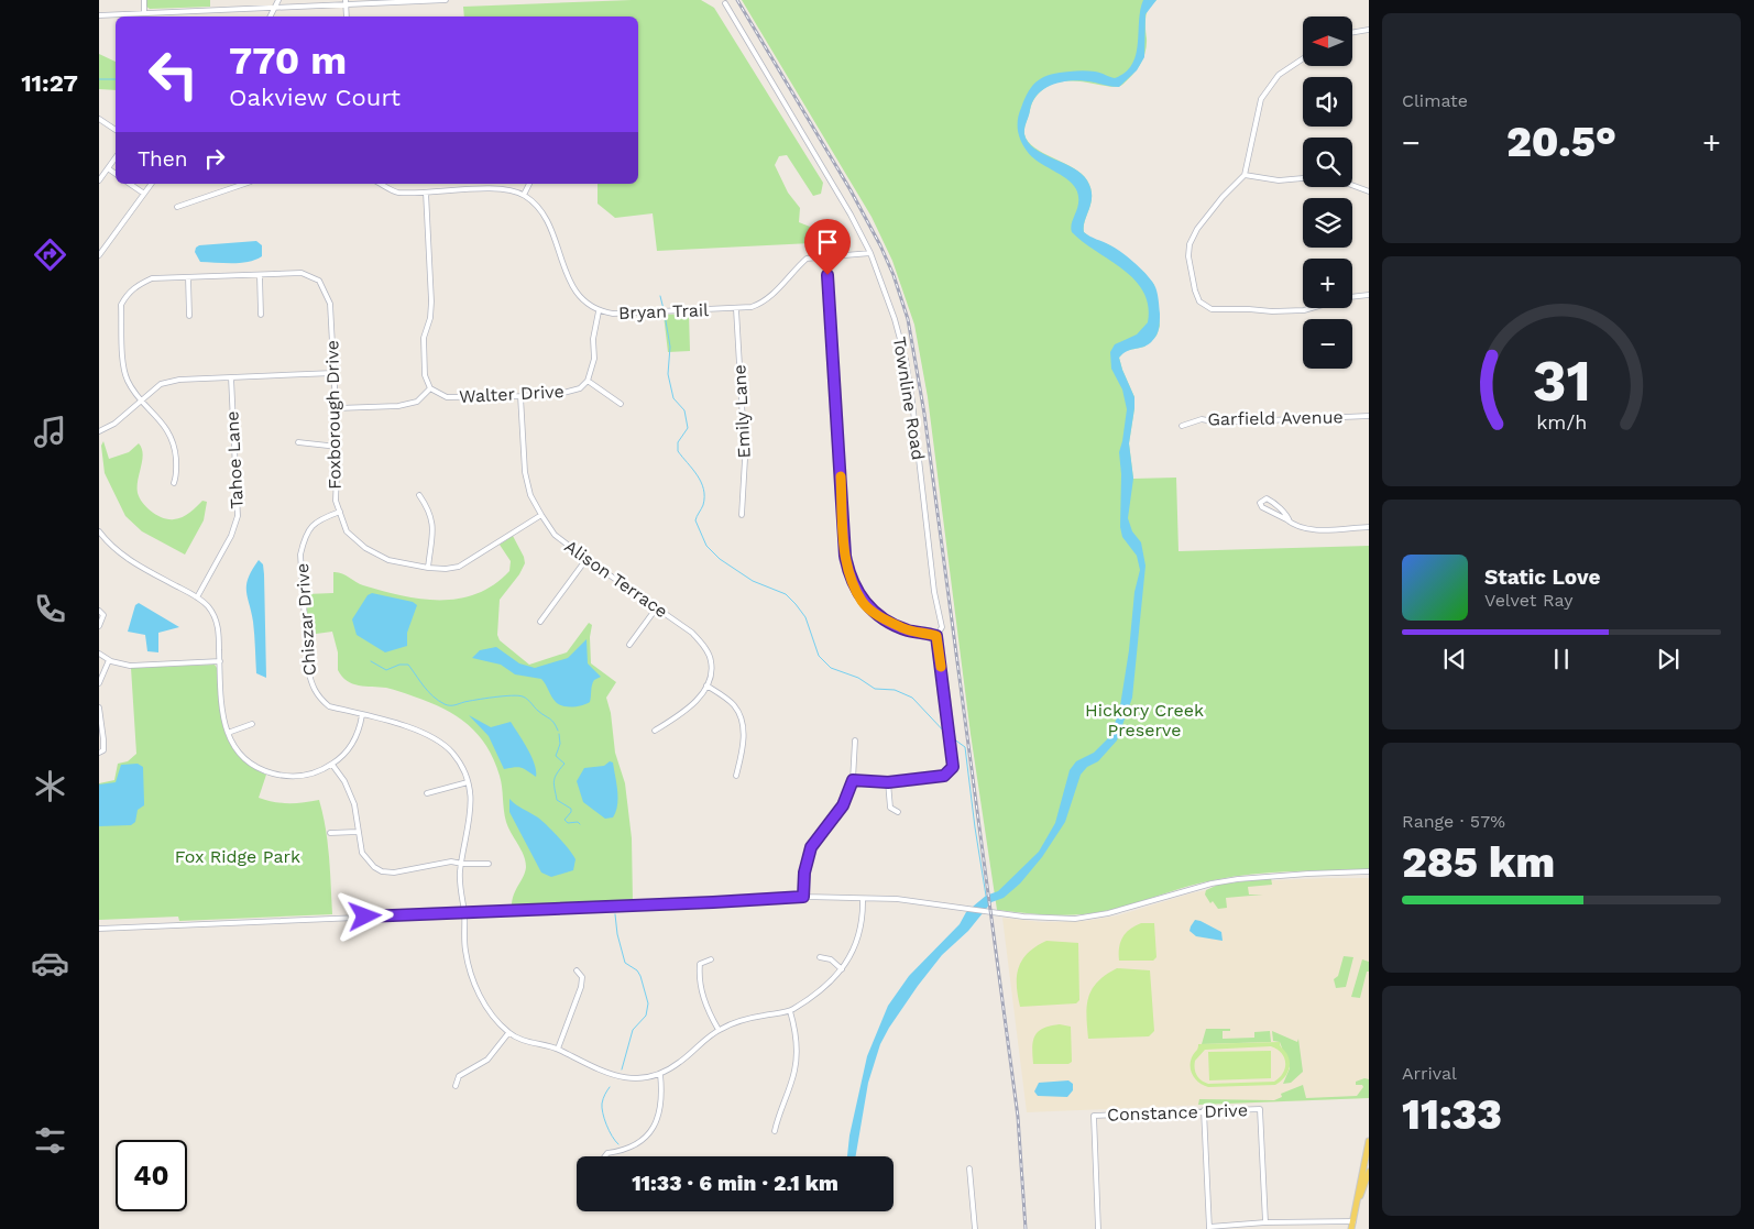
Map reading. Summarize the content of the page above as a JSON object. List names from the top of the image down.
{
  "streets": {
    "street": [
      "Bryan Trail",
      "Walter Drive",
      "Townline Road",
      "Emily Lane",
      "Foxborough Drive",
      "Garfield Avenue",
      "Tahoe Lane",
      "Alison Terrace",
      "Chiszar Drive",
      "Constance Drive"
    ]
  },
  "crossings": [
    ["Bryan Trail", "Walter Drive"],
    ["Bryan Trail", "Townline Road"],
    ["Bryan Trail", "Emily Lane"],
    ["Walter Drive", "Alison Terrace"],
    ["Foxborough Drive", "Alison Terrace"],
    ["Foxborough Drive", "Chiszar Drive"]
  ],
  "parks": ["Hickory Creek Preserve", "Fox Ridge Park"],
  "north": "left",
  "page": {
    "tabs": "11:27",
    "tile": [
      "Climate",
      ["Range · 57%", "285 km"],
      ["Arrival", "11:33"]
    ],
    "map_buttons": ["+", "−"],
    "turn": ["770 m", "Oakview Court"],
    "heat": ["−", "20.5°", "+"],
    "then": "Then",
    "song": ["Static Love", "Velvet Ray"],
    "limit": "40",
    "trip": "11:33 · 6 min · 2.1 km",
    "gauge": ["31", "km/h"]
  }
}
